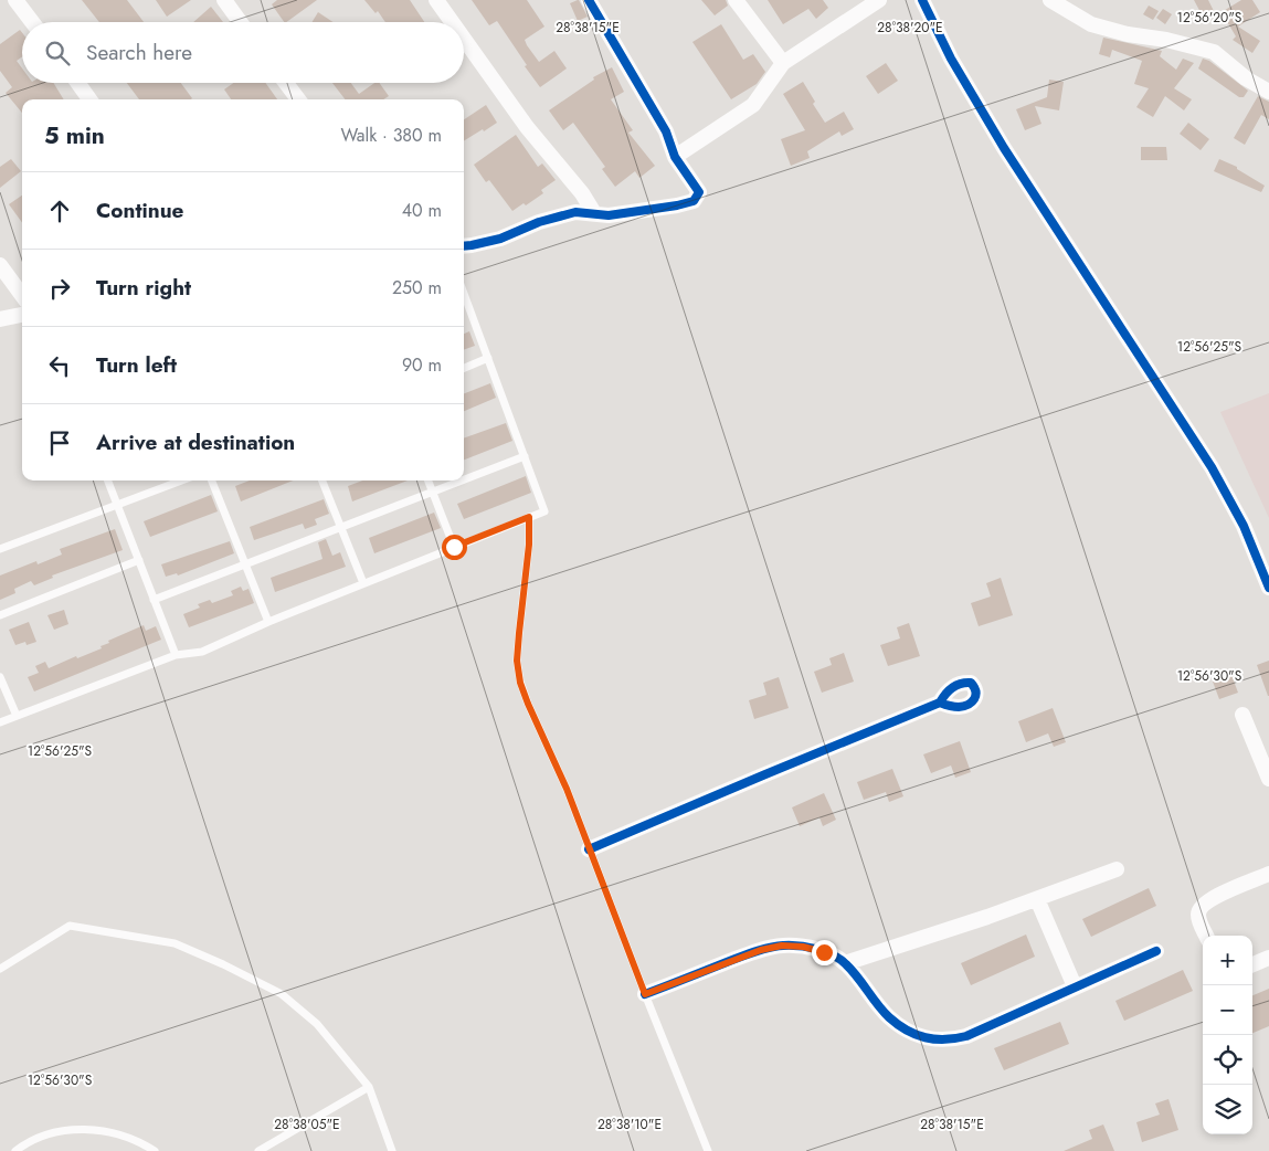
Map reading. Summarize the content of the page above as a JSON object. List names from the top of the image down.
{
  "page": {
    "search": "Search here",
    "heading": ["5 min", "Walk · 380 m"],
    "list": [
      ["Continue", "40 m"],
      ["Turn right", "250 m"],
      ["Turn left", "90 m"],
      "Arrive at destination"
    ],
    "map_buttons": ["+", "−"]
  },
  "coordinates": [
    "12°56'20\"S",
    "28°38'15\"E",
    "28°38'20\"E",
    "12°56'25\"S",
    "12°56'30\"S",
    "28°38'05\"E",
    "28°38'10\"E"
  ]
}
